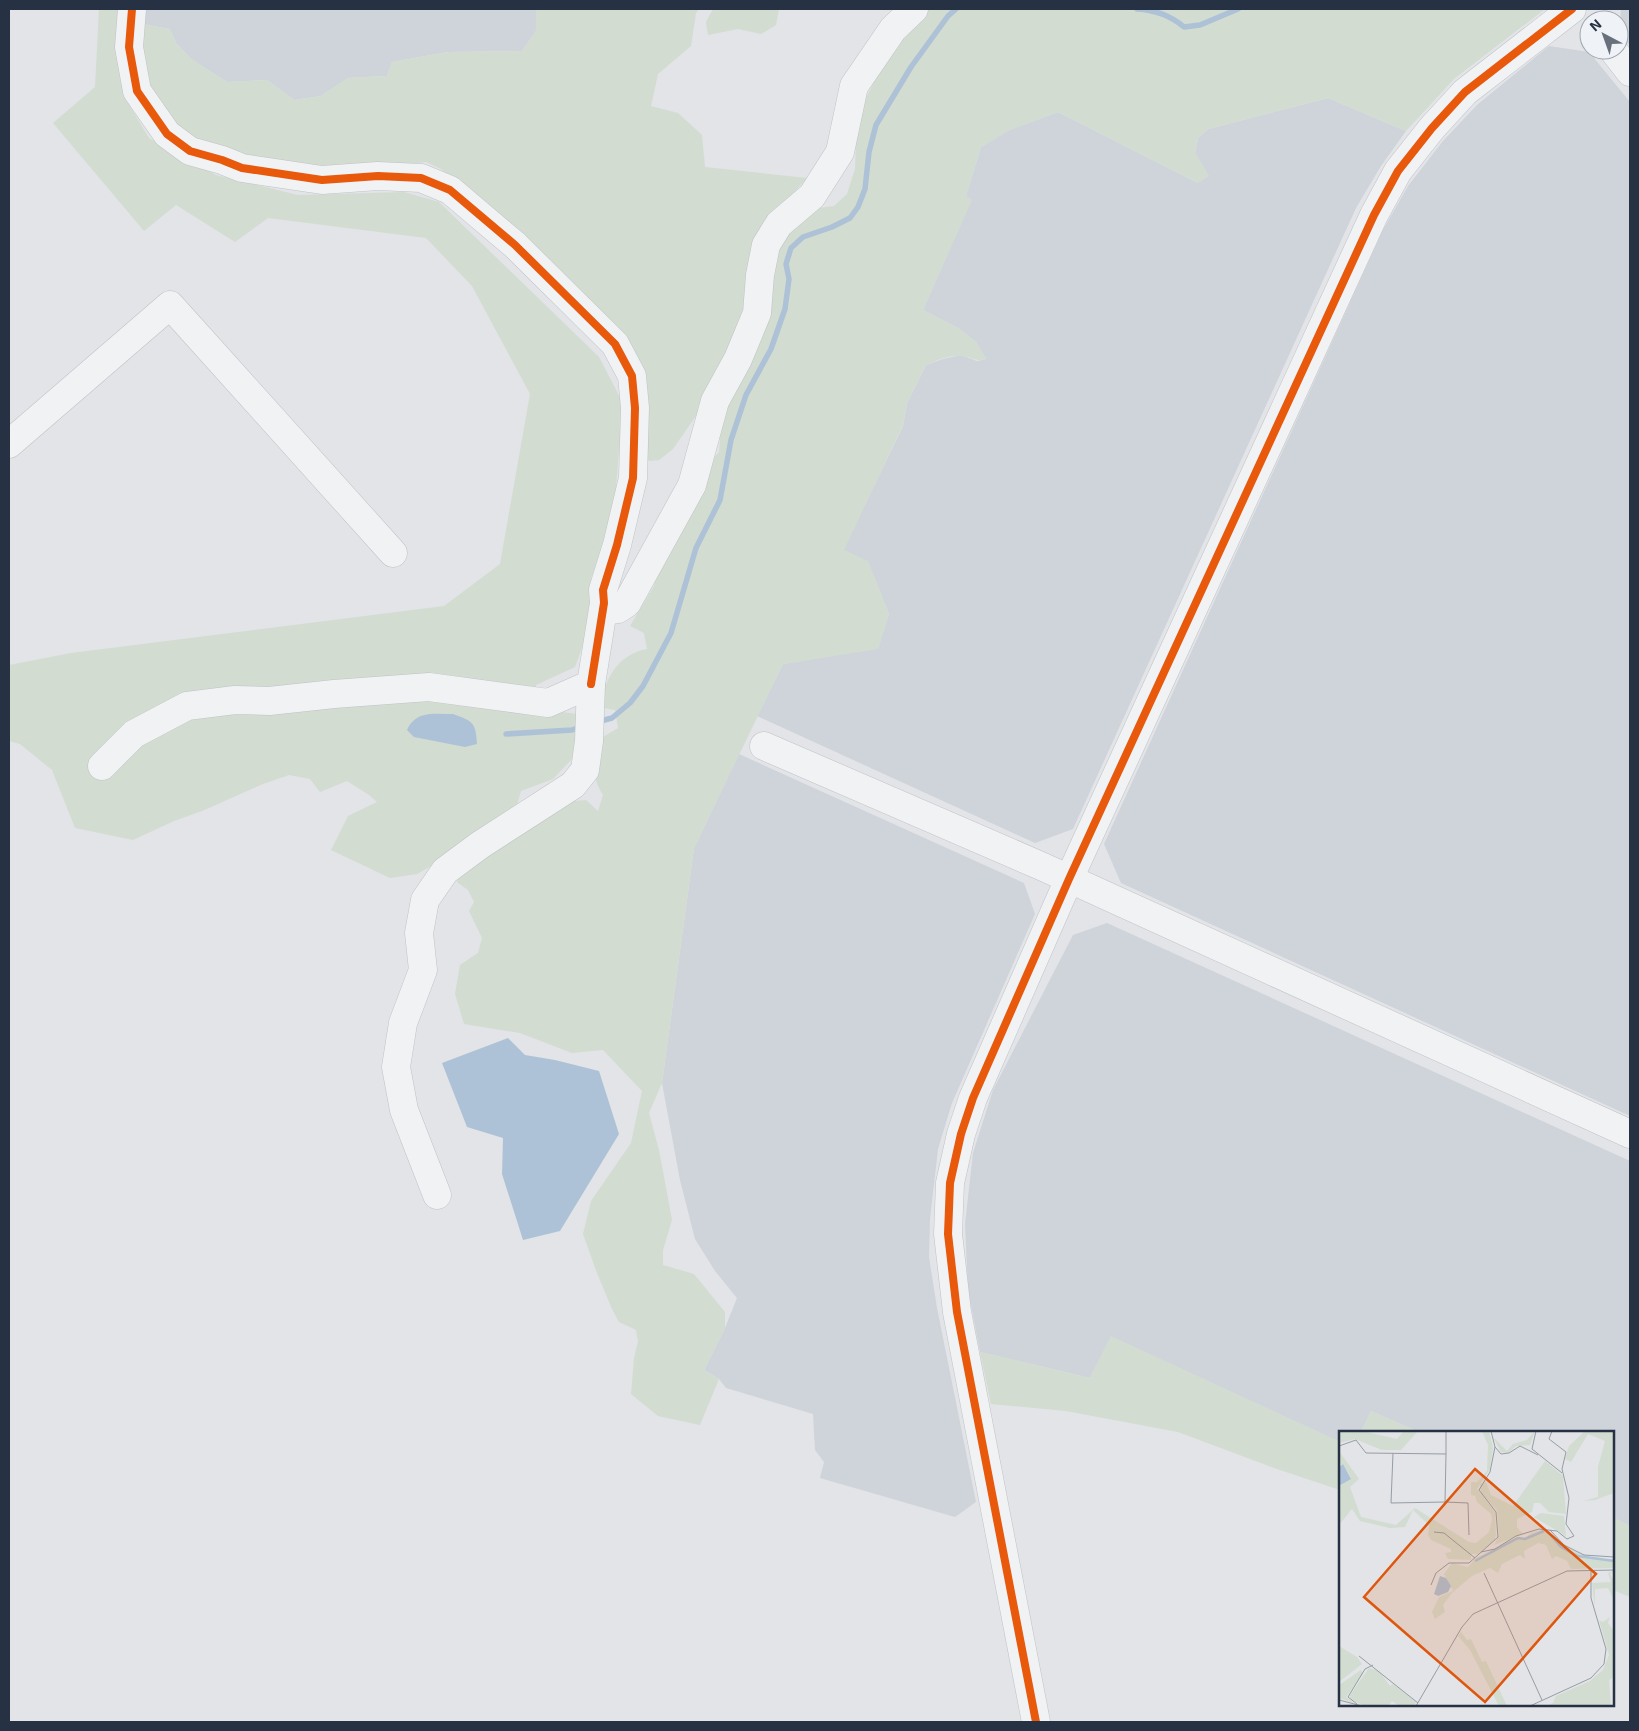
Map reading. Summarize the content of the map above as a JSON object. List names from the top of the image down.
{
  "north": "top left"
}
